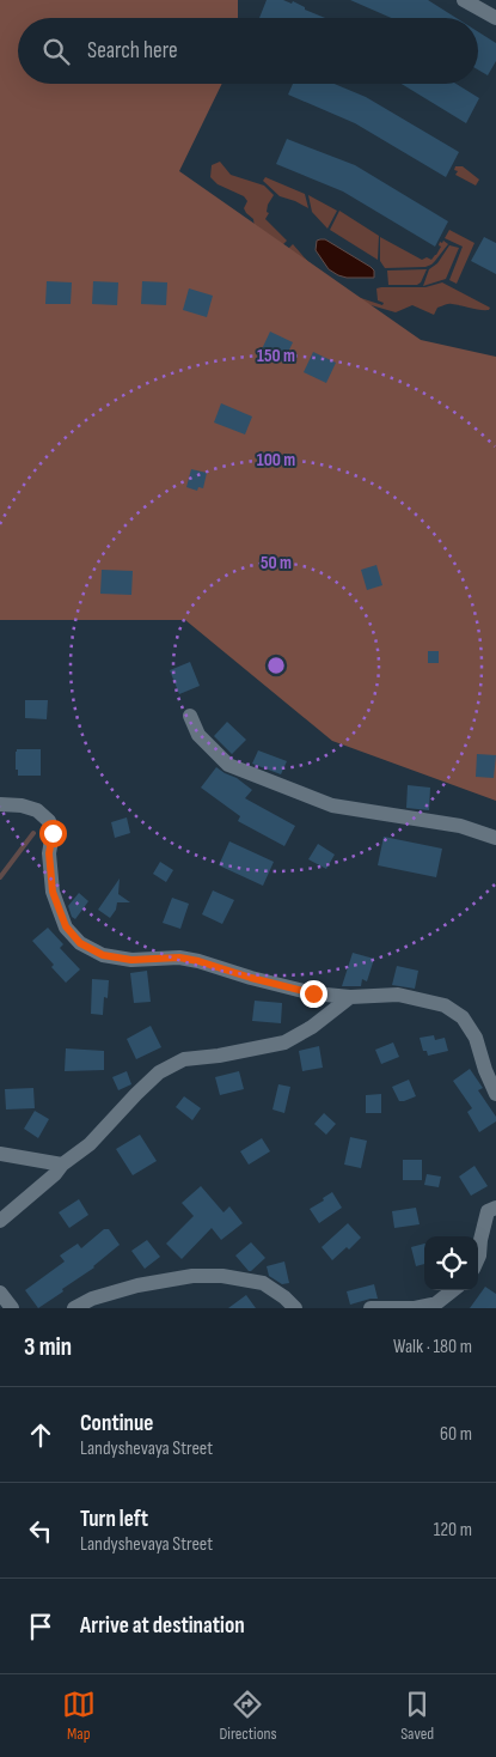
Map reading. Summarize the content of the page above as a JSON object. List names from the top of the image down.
{
  "page": {
    "search": "Search here",
    "heading": ["3 min", "Walk · 180 m"],
    "list": [
      ["Continue", "Landyshevaya Street", "60 m"],
      ["Turn left", "Landyshevaya Street", "120 m"],
      "Arrive at destination"
    ],
    "nav": ["Map", "Directions", "Saved"]
  },
  "rings": ["150 m", "100 m", "50 m"]
}
